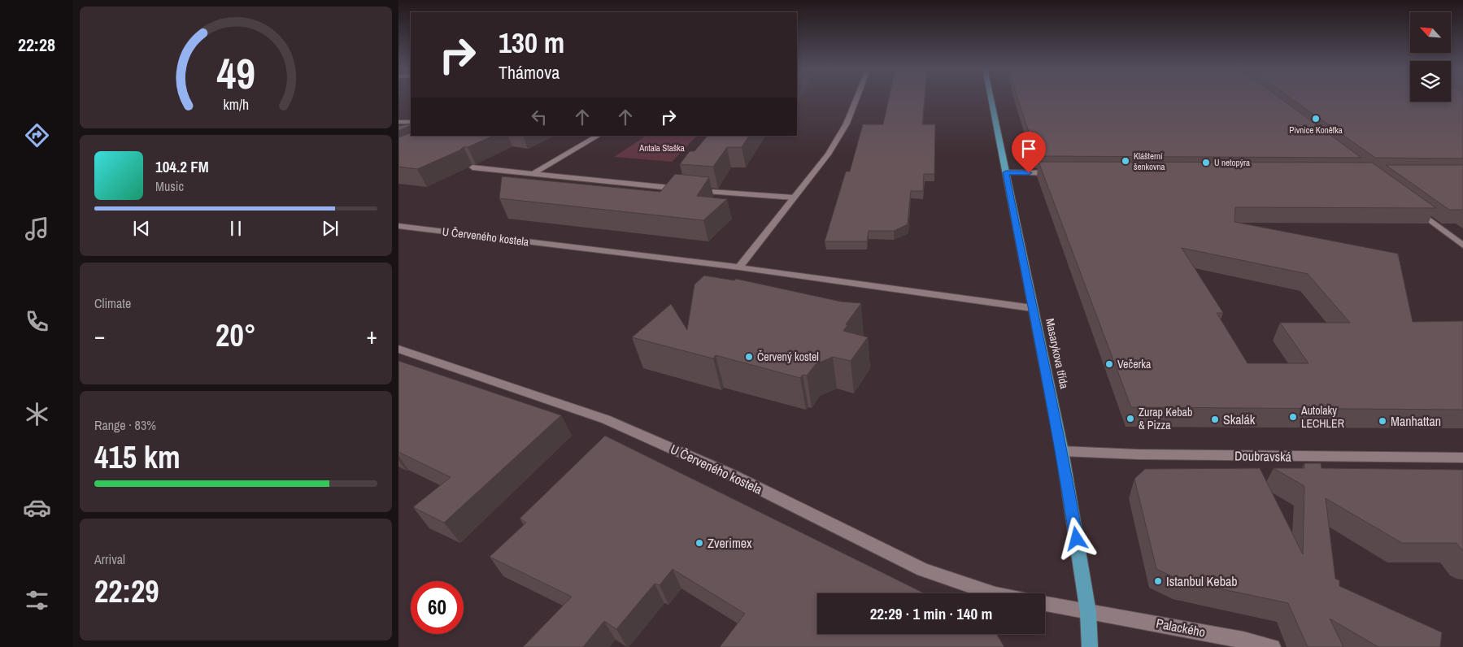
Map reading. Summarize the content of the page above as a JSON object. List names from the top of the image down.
{
  "streets": {
    "main road": ["Masarykova třída"],
    "street": ["U Červeného kostela", "Doubravská", "Palackého"]
  },
  "crossings": [
    ["U Červeného kostela", "Masarykova třída"],
    ["Masarykova třída", "Doubravská"],
    ["Masarykova třída", "Palackého"]
  ],
  "parks": ["Antala Staška"],
  "places": [
    "Pivnice Koněfka",
    "Klášterní šenkovna",
    "U netopýra",
    "Červený kostel",
    "Večerka",
    "Autolaky LECHLER",
    "Zurap Kebab & Pizza",
    "Skalák",
    "Manhattan",
    "Zverimex",
    "Istanbul Kebab"
  ],
  "north": "top left",
  "page": {
    "tabs": "22:28",
    "turn": ["130 m", "Thámova"],
    "song": ["104.2 FM", "Music"],
    "tile": [
      "Climate",
      ["Range · 83%", "415 km"],
      ["Arrival", "22:29"]
    ],
    "heat": ["−", "20°", "+"],
    "limit": "60",
    "trip": "22:29 · 1 min · 140 m",
    "gauge": ["49", "km/h"]
  }
}
